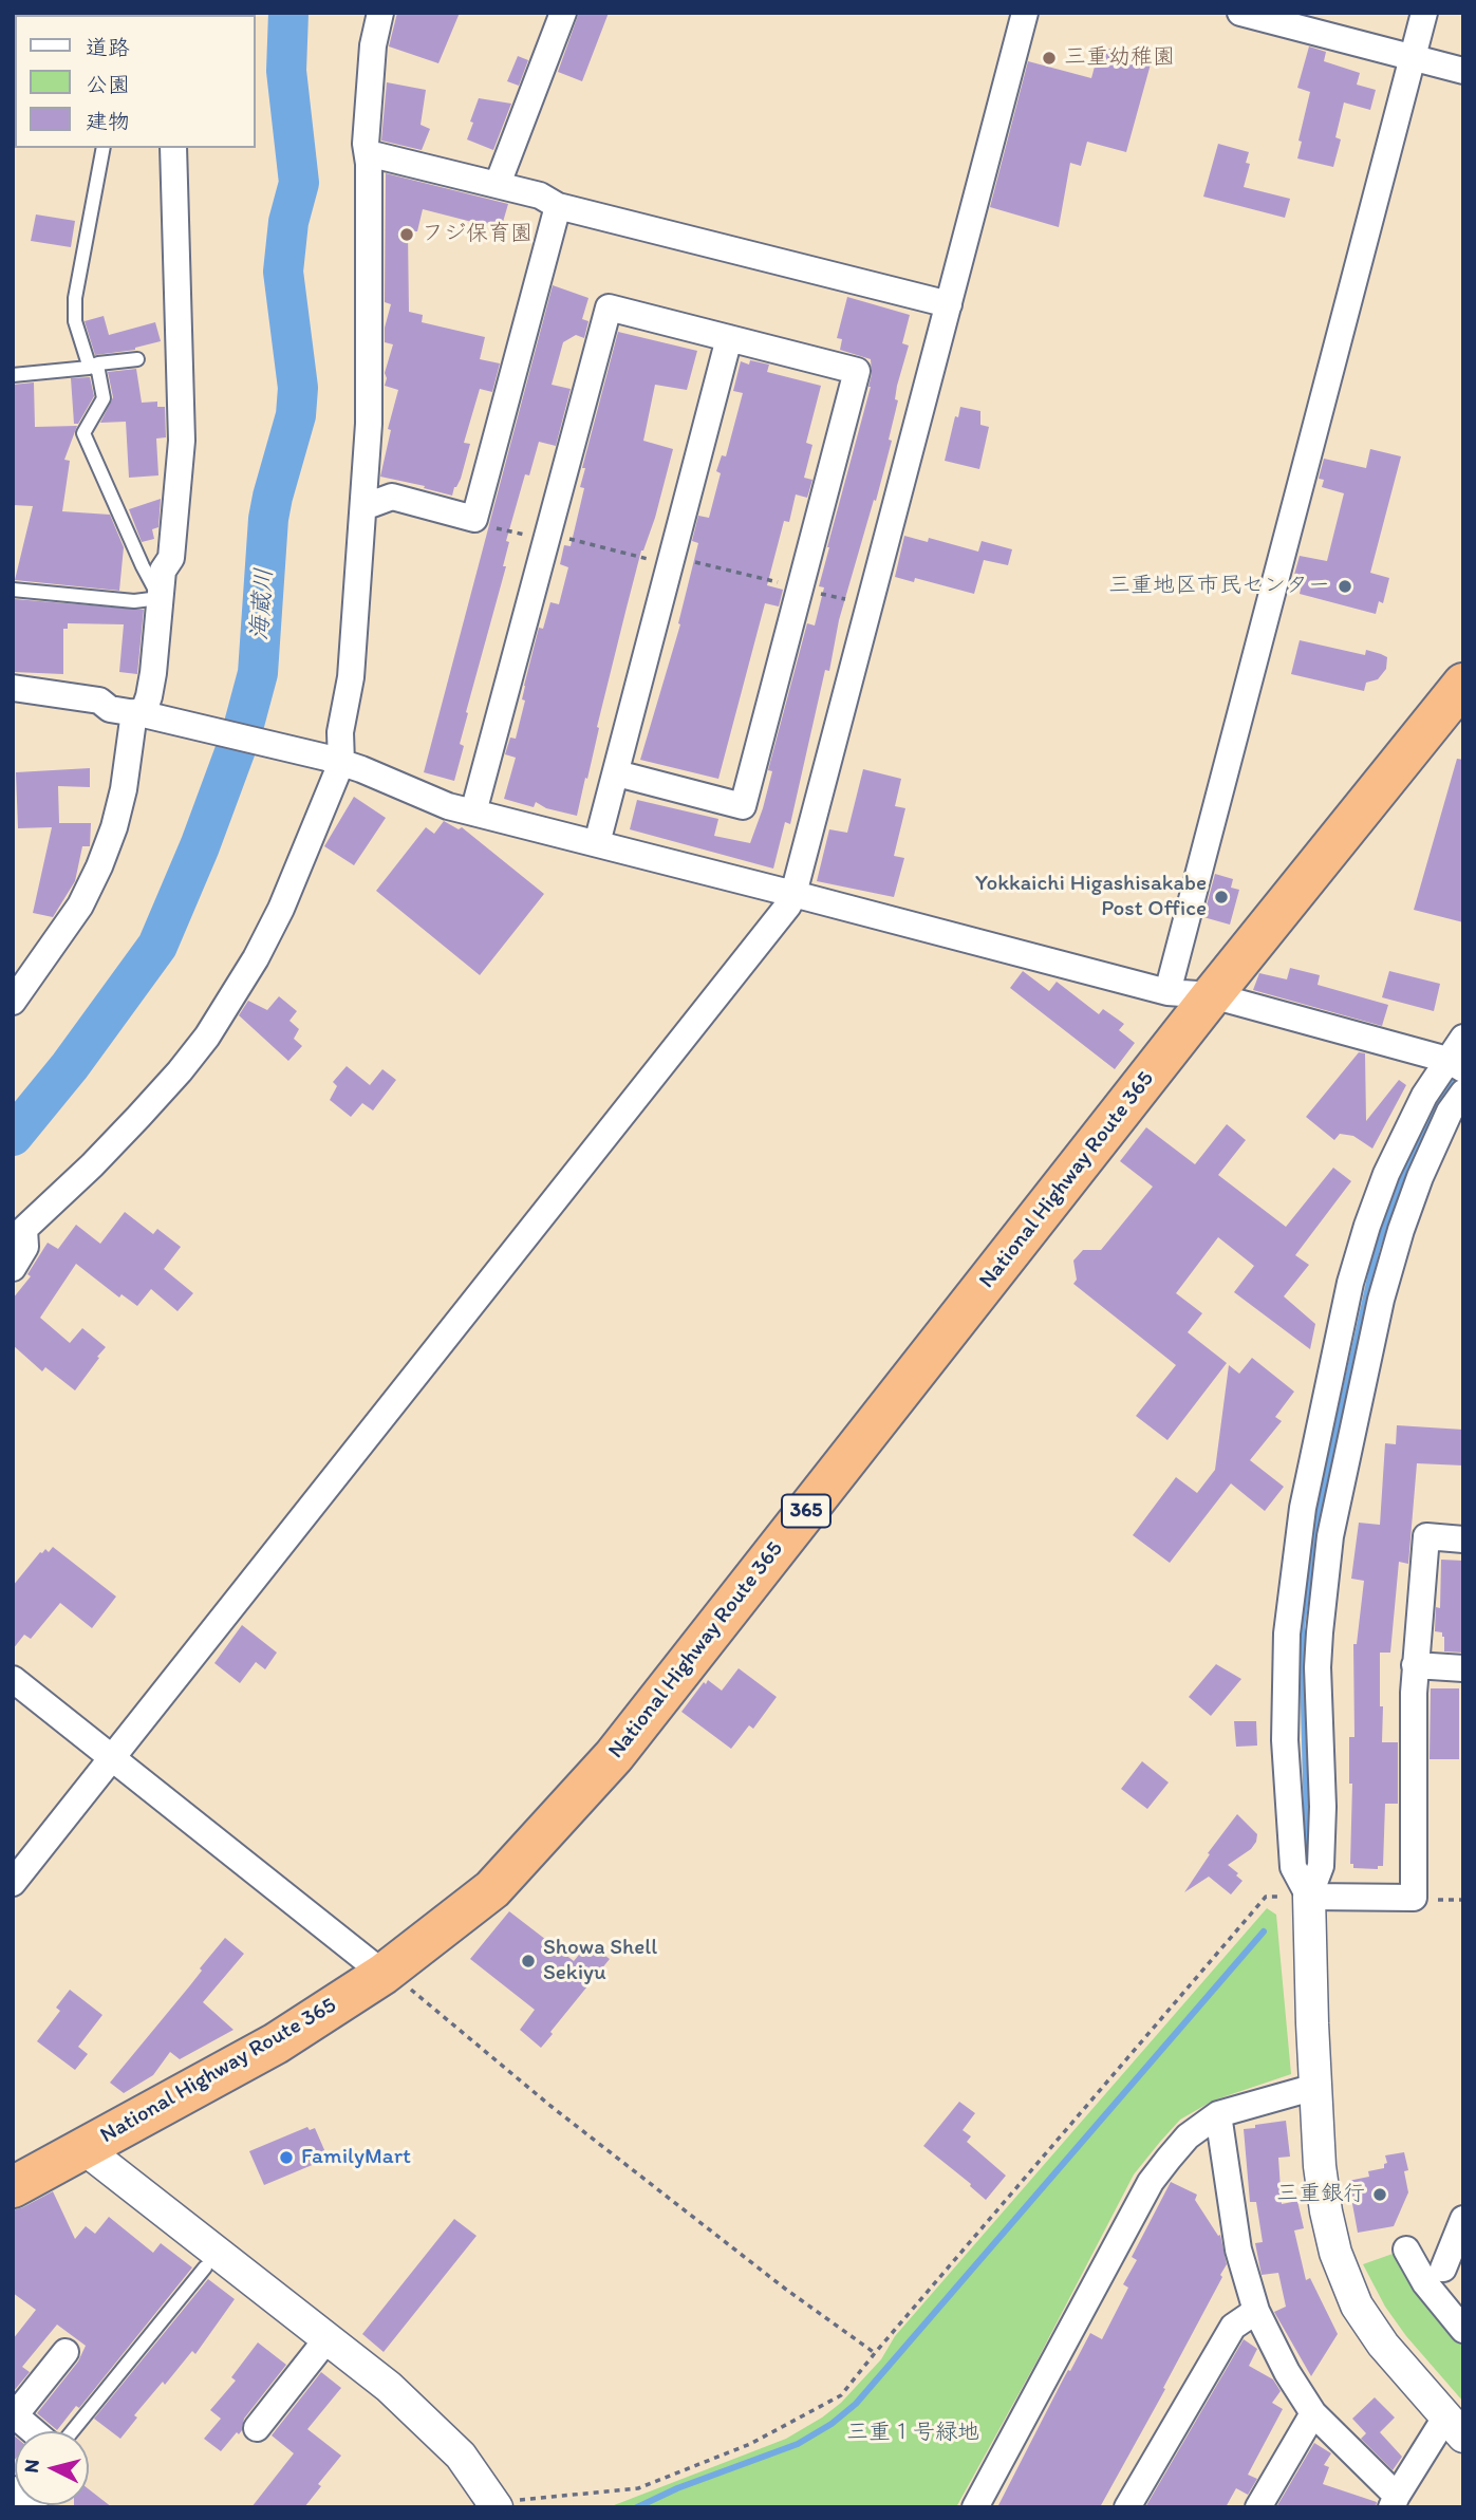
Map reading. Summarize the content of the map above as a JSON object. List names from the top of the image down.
{
  "streets": {
    "highway": ["National Highway Route 365", "365"]
  },
  "water": ["海蔵川"],
  "parks": ["三重１号緑地"],
  "places": [
    "三重幼稚園",
    "フジ保育園",
    "三重地区市民センター",
    "Yokkaichi Higashisakabe Post Office",
    "Showa Shell Sekiyu",
    "FamilyMart",
    "三重銀行"
  ],
  "legend": ["道路", "公園", "建物"],
  "north": "left"
}
